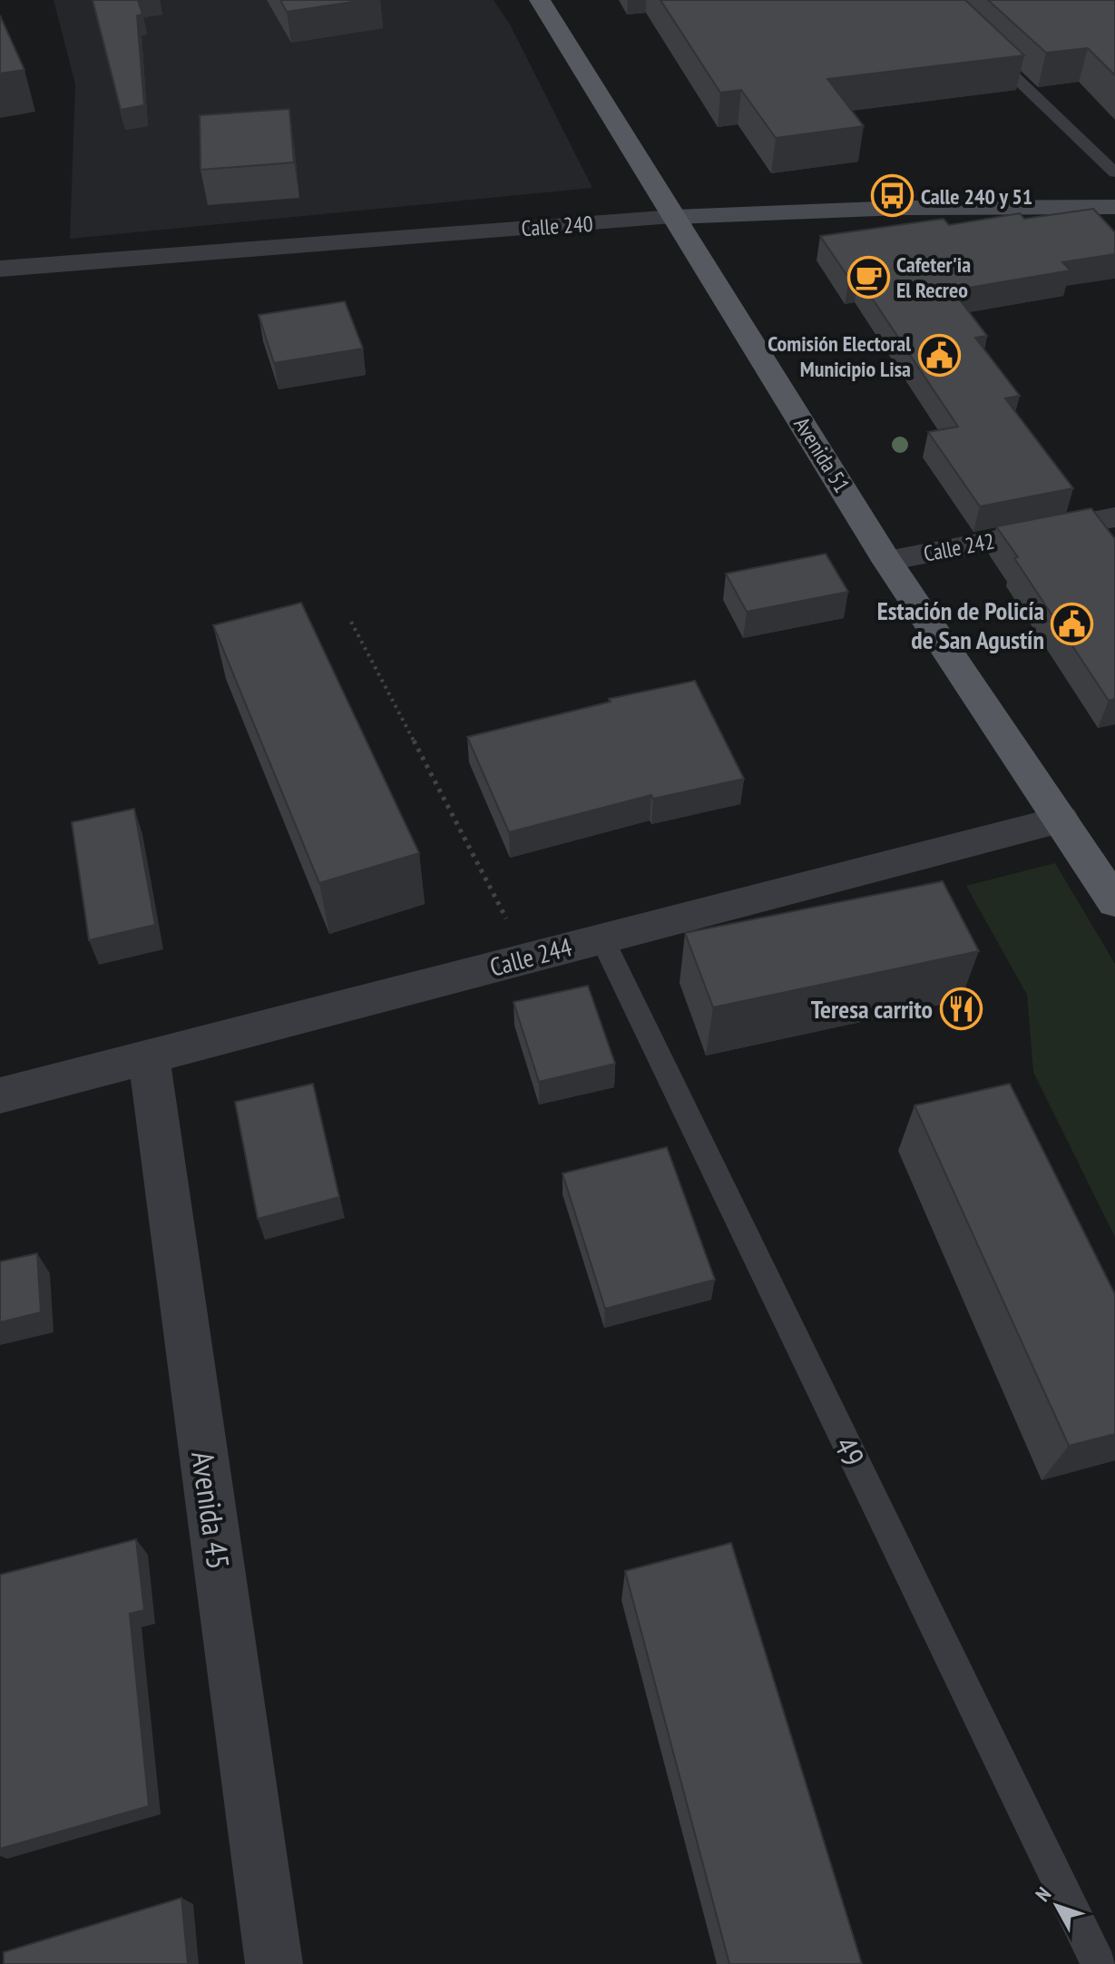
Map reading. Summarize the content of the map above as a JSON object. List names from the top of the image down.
{
  "streets": {
    "main road": ["Calle 240", "Avenida 51"],
    "street": ["Calle 242", "Calle 244", "Avenida 45"],
    "lane": ["49"]
  },
  "crossings": [
    ["Calle 240", "Avenida 51"],
    ["Avenida 51", "Calle 242"],
    ["Avenida 51", "Calle 244"],
    ["Calle 244", "49"],
    ["Calle 244", "Avenida 45"]
  ],
  "places": {
    "bus stop": ["Calle 240 y 51"],
    "cafe": ["Cafeter'ia El Recreo"],
    "public building": ["Comisión Electoral Municipio Lisa", "Estación de Policía de San Agustín"],
    "restaurant": ["Teresa carrito"]
  },
  "north": "top left"
}
